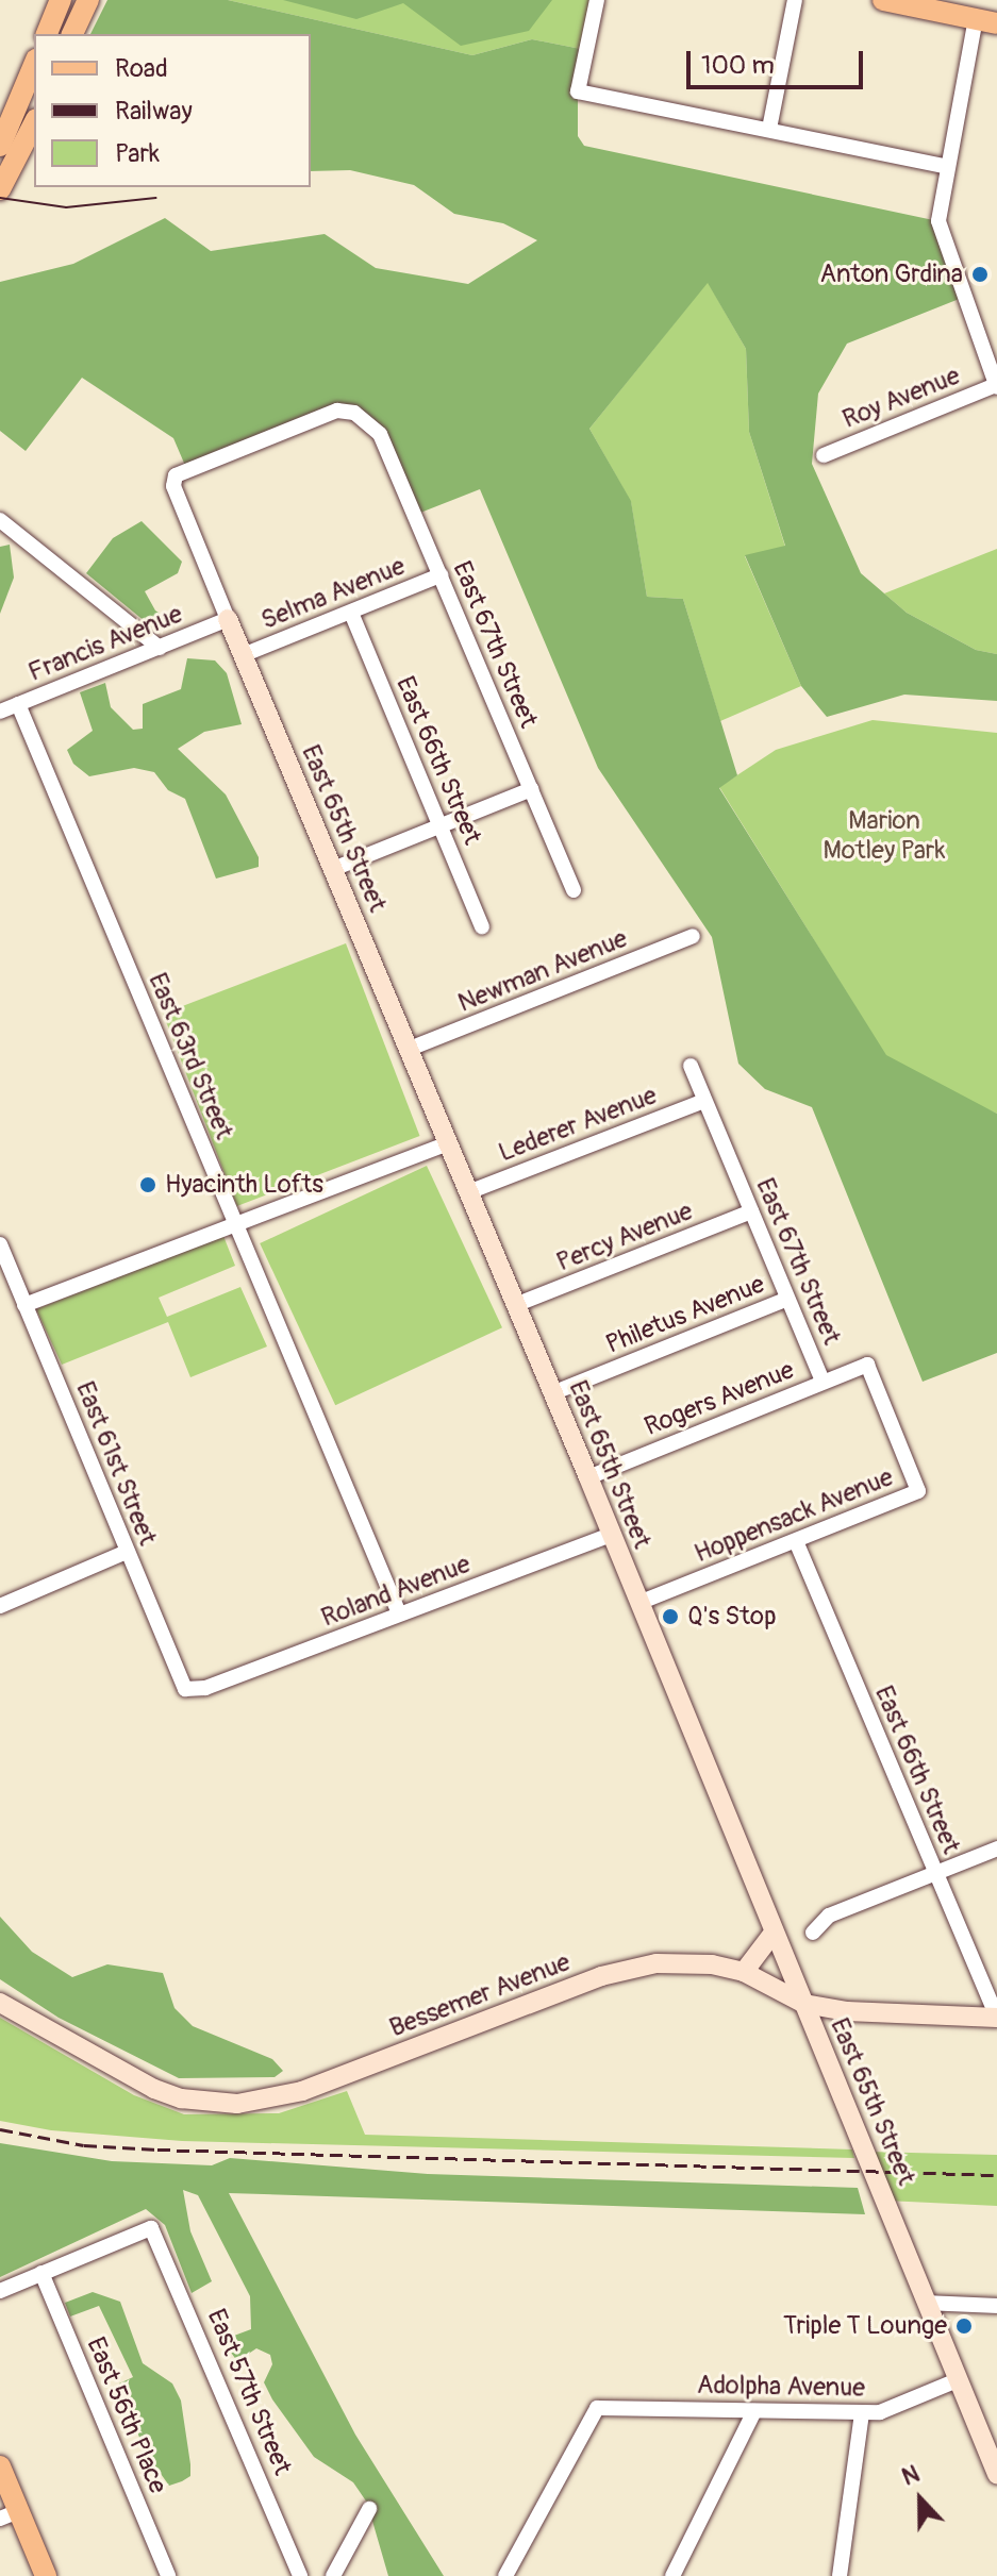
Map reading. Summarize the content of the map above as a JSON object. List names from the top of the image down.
{
  "streets": {
    "street": [
      "Roy Avenue",
      "Selma Avenue",
      "Francis Avenue",
      "East 67th Street",
      "East 66th Street",
      "East 65th Street",
      "Newman Avenue",
      "East 63rd Street",
      "Lederer Avenue",
      "Percy Avenue",
      "Philetus Avenue",
      "Rogers Avenue",
      "East 61st Street",
      "Hoppensack Avenue",
      "Roland Avenue",
      "Bessemer Avenue",
      "Adolpha Avenue",
      "East 57th Street",
      "East 56th Place"
    ]
  },
  "crossings": [
    ["Selma Avenue", "East 67th Street"],
    ["Selma Avenue", "East 66th Street"],
    ["Selma Avenue", "East 65th Street"],
    ["Francis Avenue", "East 65th Street"],
    ["Francis Avenue", "East 63rd Street"],
    ["East 67th Street", "East 65th Street"],
    ["East 67th Street", "Lederer Avenue"],
    ["East 67th Street", "Percy Avenue"],
    ["East 67th Street", "Philetus Avenue"],
    ["East 67th Street", "Rogers Avenue"],
    ["East 66th Street", "Hoppensack Avenue"],
    ["East 66th Street", "Bessemer Avenue"],
    ["East 65th Street", "Newman Avenue"],
    ["East 65th Street", "Lederer Avenue"],
    ["East 65th Street", "Percy Avenue"],
    ["East 65th Street", "Philetus Avenue"],
    ["East 65th Street", "Rogers Avenue"],
    ["East 65th Street", "Hoppensack Avenue"],
    ["East 65th Street", "Roland Avenue"],
    ["East 65th Street", "Bessemer Avenue"],
    ["East 65th Street", "Adolpha Avenue"],
    ["East 63rd Street", "Roland Avenue"],
    ["Rogers Avenue", "Hoppensack Avenue"],
    ["East 61st Street", "Roland Avenue"],
    ["East 57th Street", "East 56th Place"]
  ],
  "parks": ["Marion Motley Park"],
  "places": [
    "Anton Grdina",
    "Hyacinth Lofts",
    "Q's Stop",
    "Triple T Lounge"
  ],
  "legend": ["Road", "Railway", "Park"],
  "scale_bar": "100 m",
  "north": "top"
}
